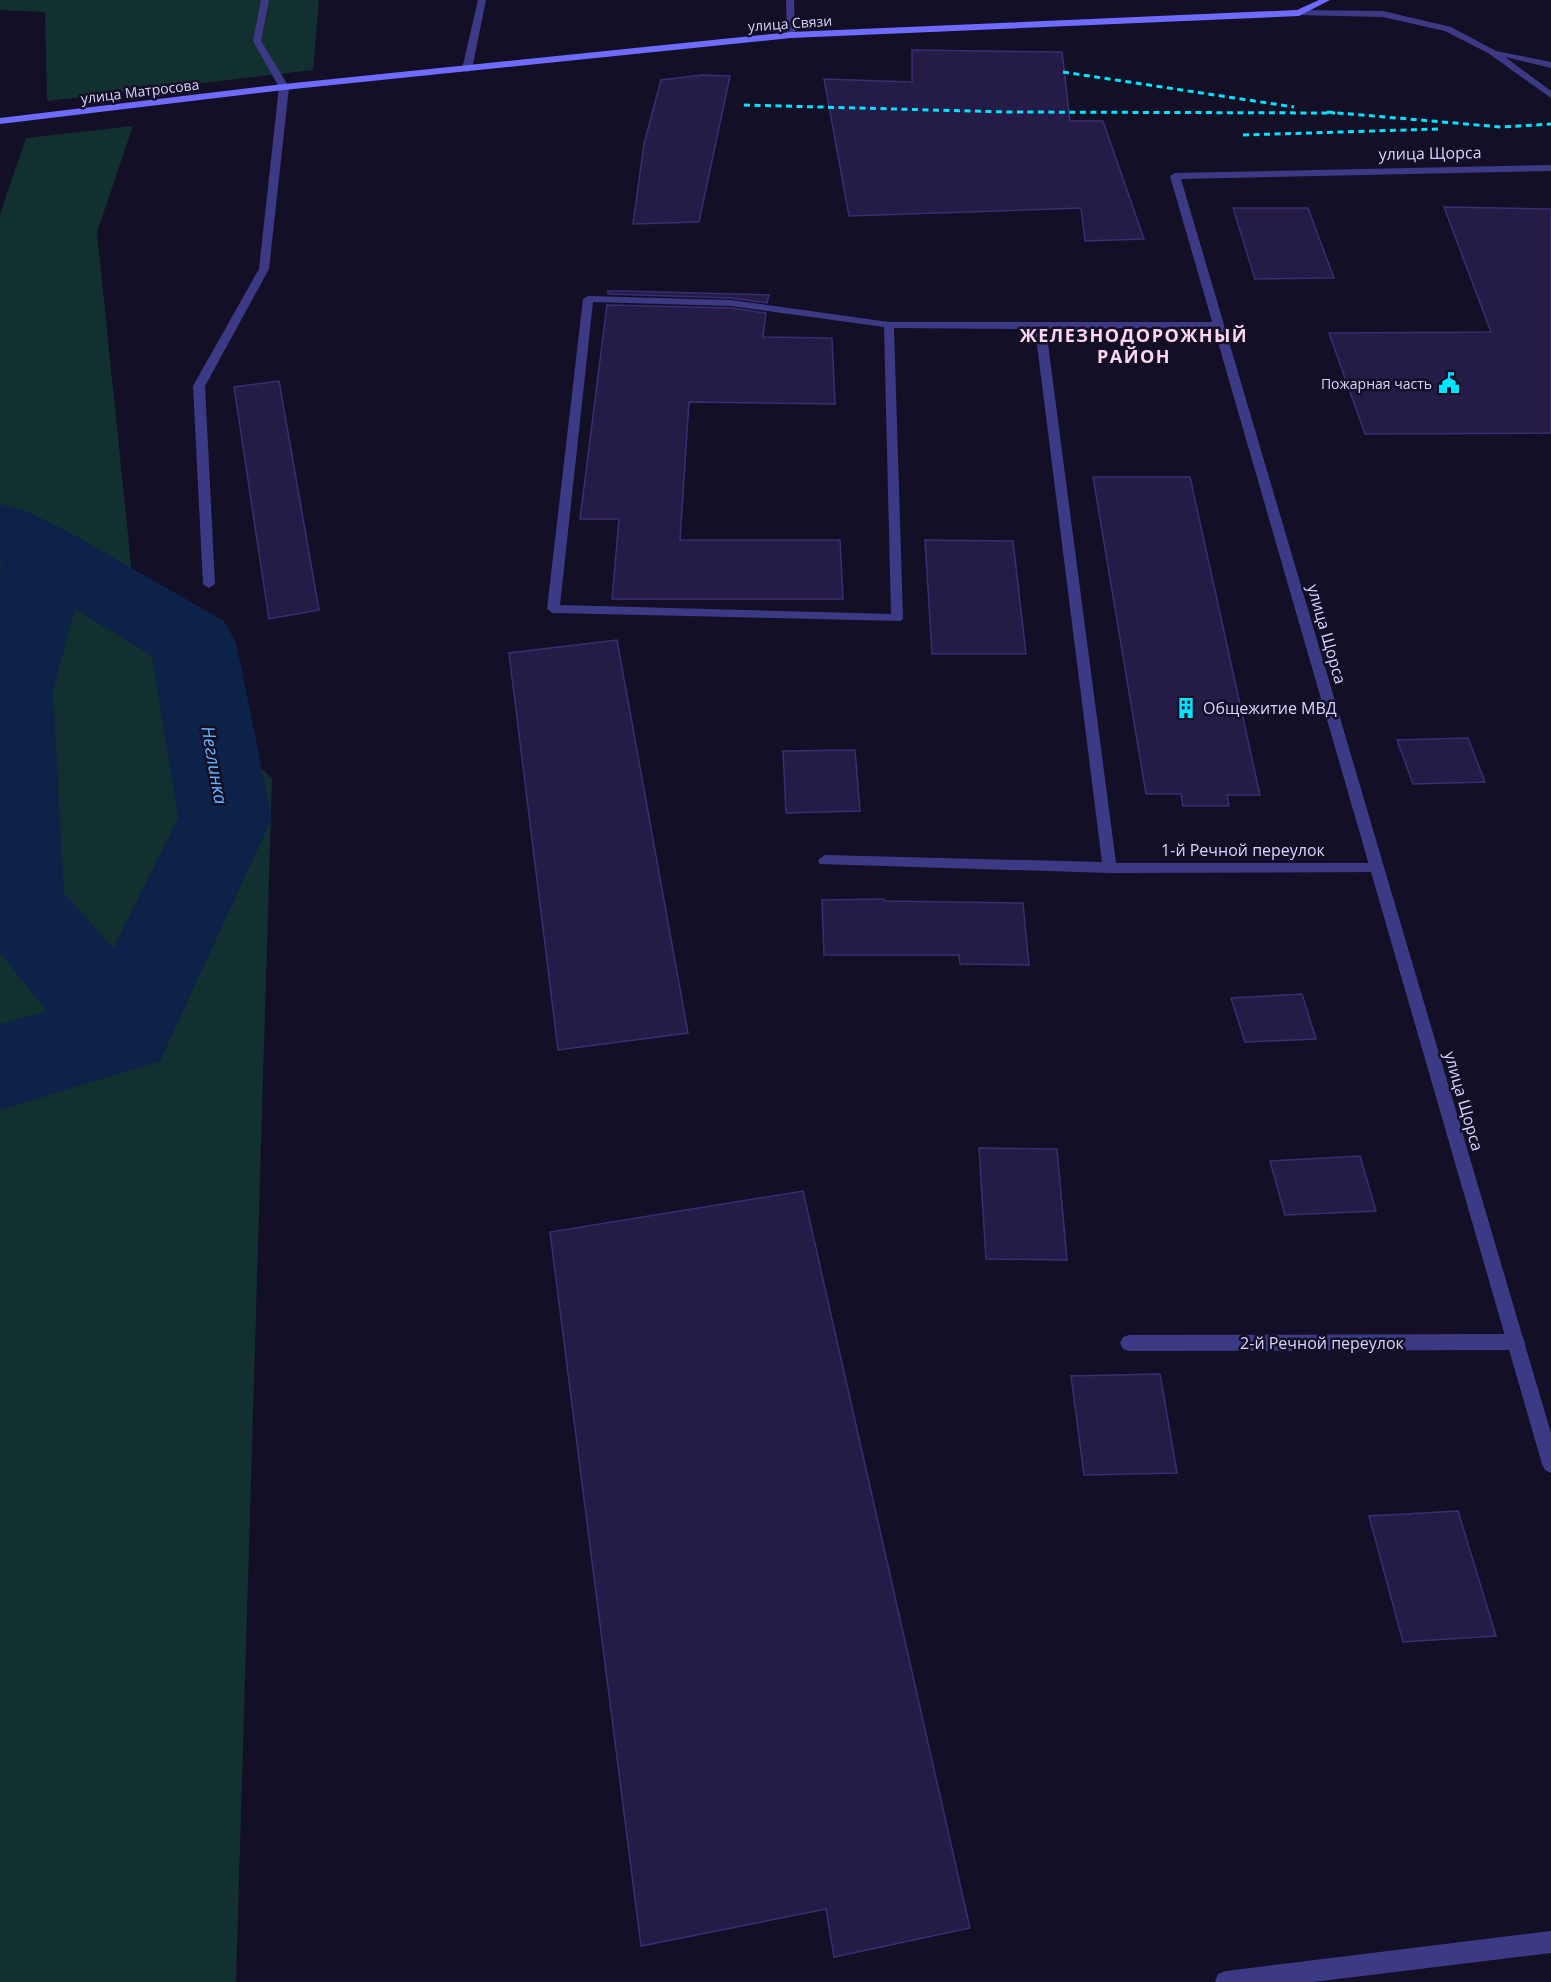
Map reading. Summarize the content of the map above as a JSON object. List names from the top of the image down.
{
  "streets": {
    "main road": ["улица Связи", "улица Матросова"],
    "street": ["улица Щорса", "1-й Речной переулок", "2-й Речной переулок"]
  },
  "crossings": [
    ["улица Связи", "улица Матросова"],
    ["улица Щорса", "1-й Речной переулок"],
    ["улица Щорса", "2-й Речной переулок"]
  ],
  "districts": ["ЖЕЛЕЗНОДОРОЖНЫЙ РАЙОН"],
  "water": ["Неглинка"],
  "places": {
    "public building": ["Пожарная часть"],
    "building": ["Общежитие МВД"]
  }
}
